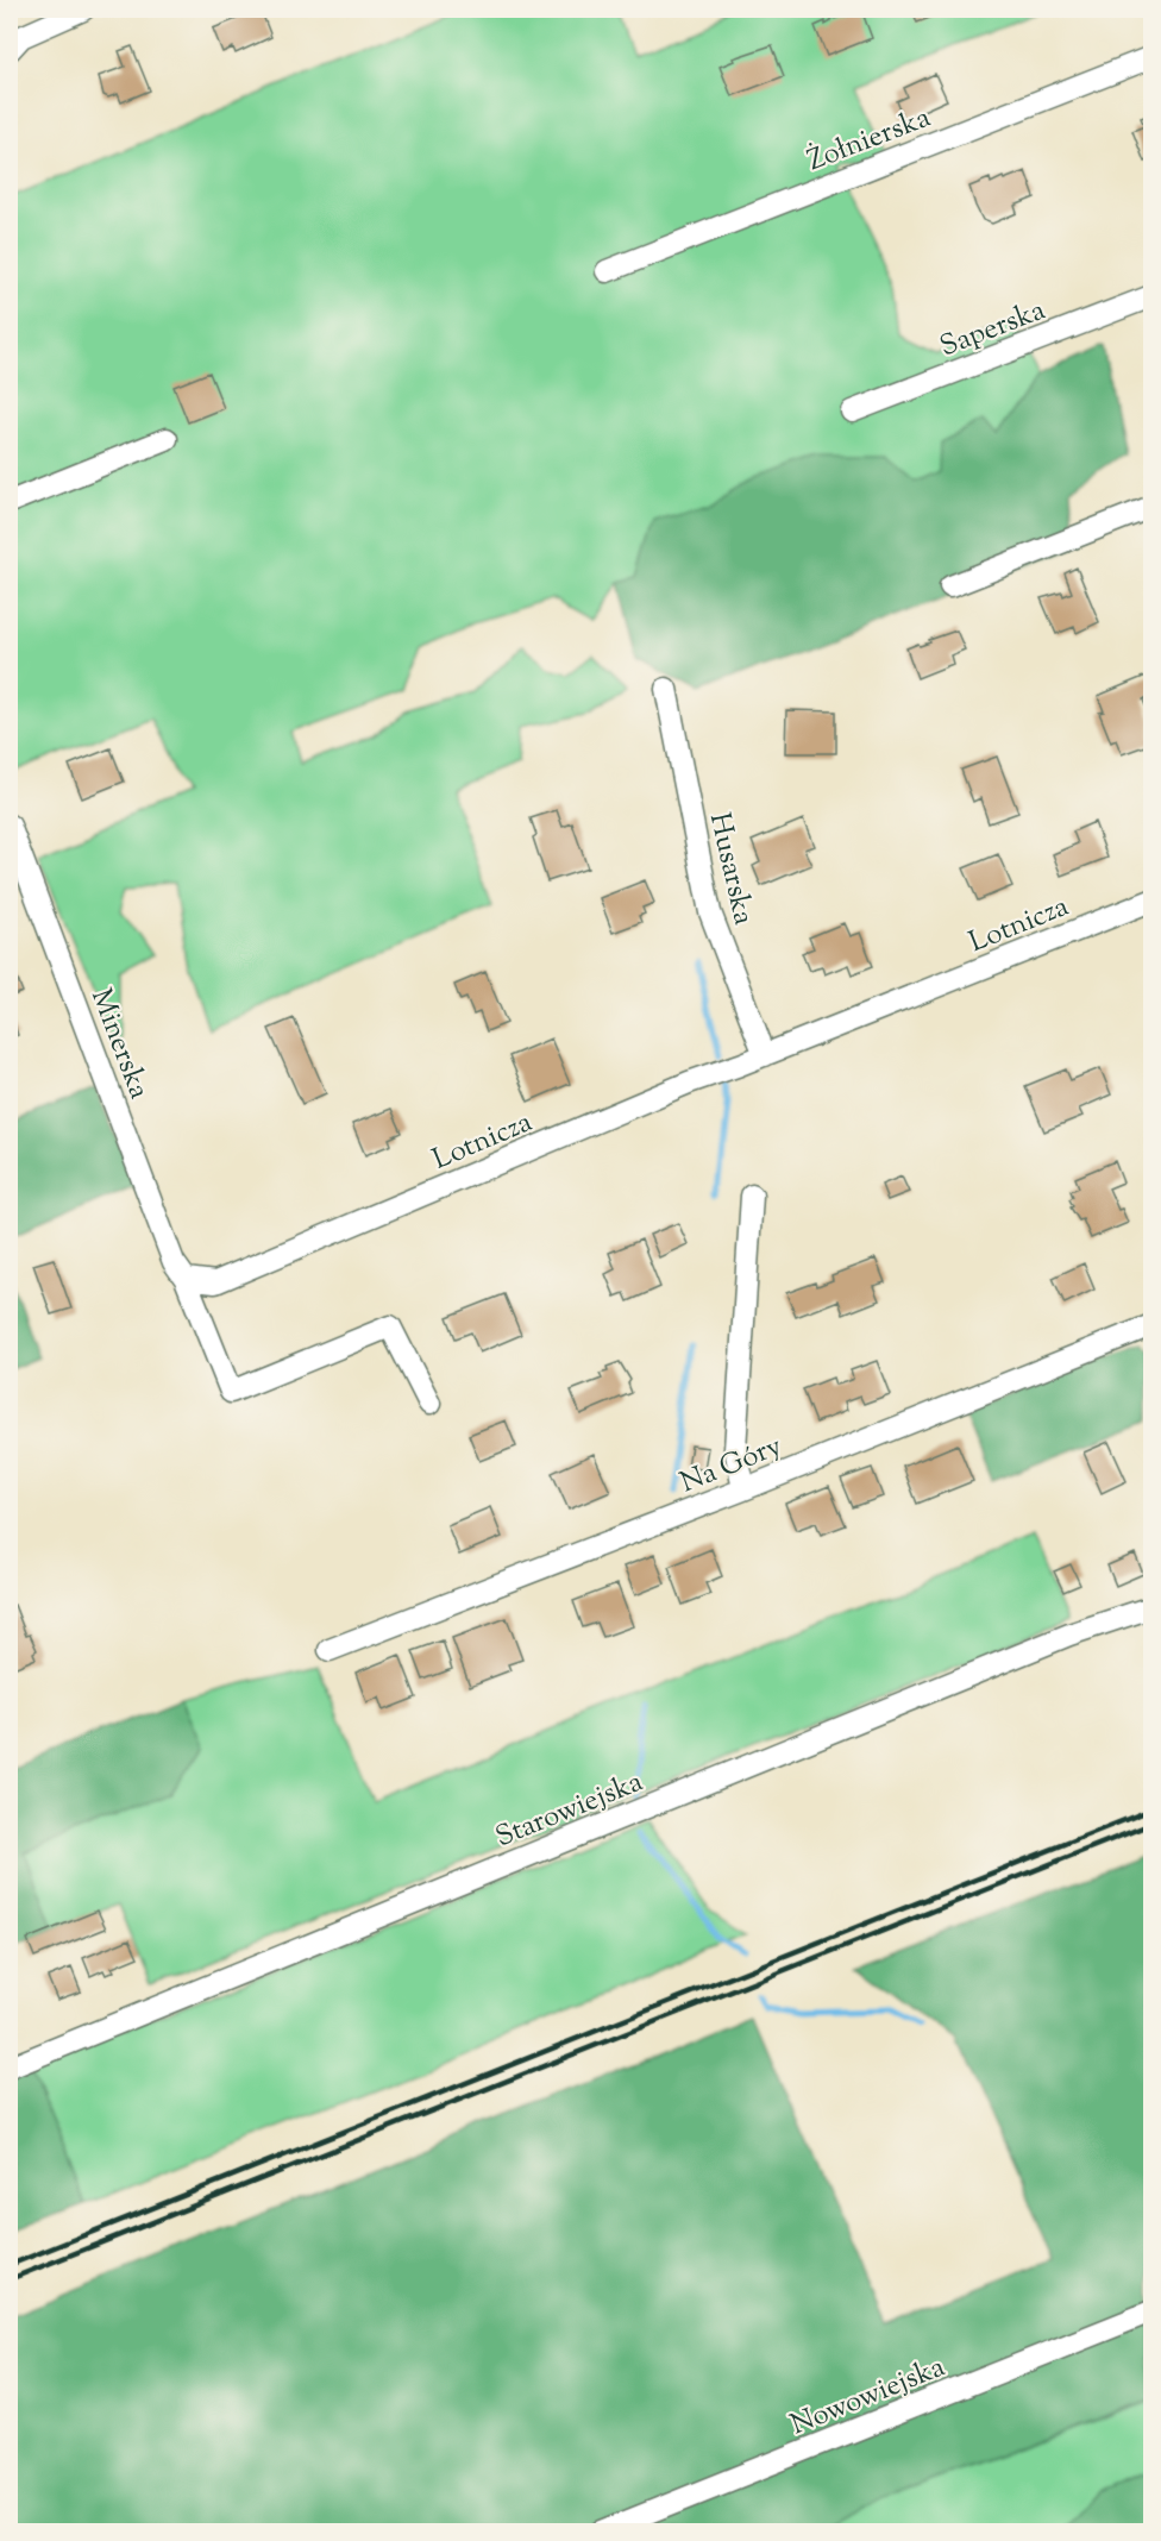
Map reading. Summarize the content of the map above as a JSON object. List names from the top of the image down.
{
  "streets": {
    "street": [
      "Żołnierska",
      "Saperska",
      "Husarska",
      "Lotnicza",
      "Minerska",
      "Na Góry",
      "Starowiejska",
      "Nowowiejska"
    ]
  },
  "crossings": [
    ["Husarska", "Lotnicza"],
    ["Lotnicza", "Minerska"]
  ]
}
